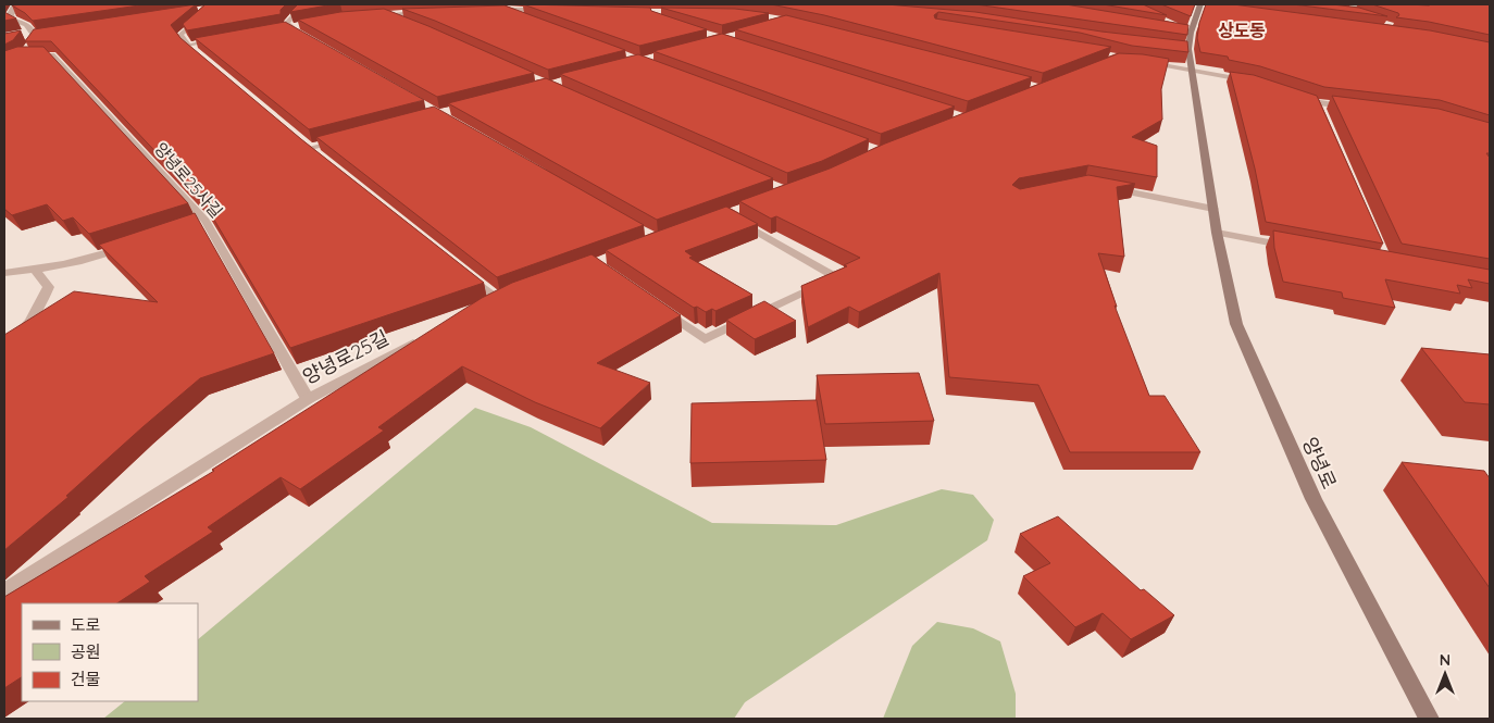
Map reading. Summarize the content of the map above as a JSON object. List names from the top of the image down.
{
  "streets": {
    "main road": ["양녕로"],
    "street": ["양녕로25사길", "양녕로25길"]
  },
  "crossings": [
    ["양녕로25사길", "양녕로25길"]
  ],
  "districts": ["상도동"],
  "legend": ["도로", "공원", "건물"],
  "north": "top"
}
